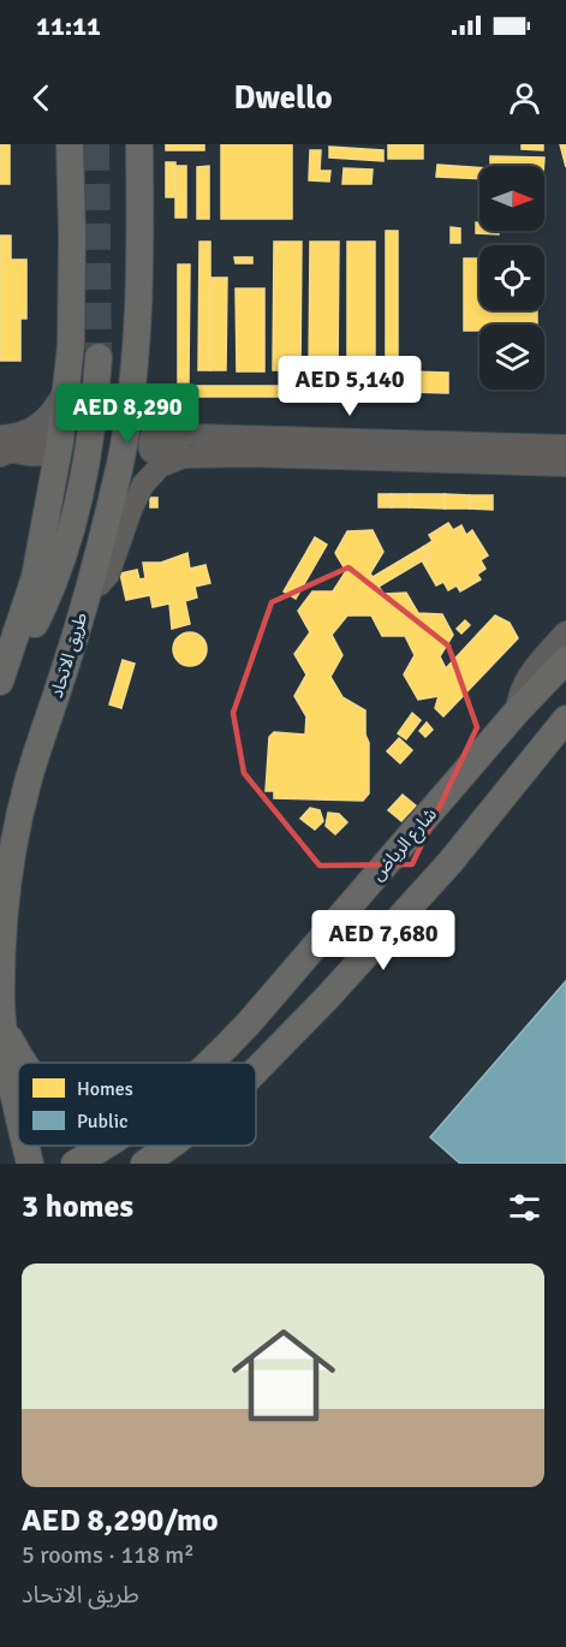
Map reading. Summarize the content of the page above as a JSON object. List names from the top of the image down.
{
  "streets": {
    "main road": ["طريق الاتحاد", "شارع الرياض"]
  },
  "legend": ["Homes", "Public"],
  "north": "right",
  "page": {
    "status": "11:11",
    "header": "Dwello",
    "price": ["AED 5,140", "AED 8,290", "AED 7,680"],
    "heading": "3 homes",
    "list": [
      {
        "name": "AED 8,290/mo",
        "note": "5 rooms · 118 m² · طريق الاتحاد"
      }
    ]
  }
}
